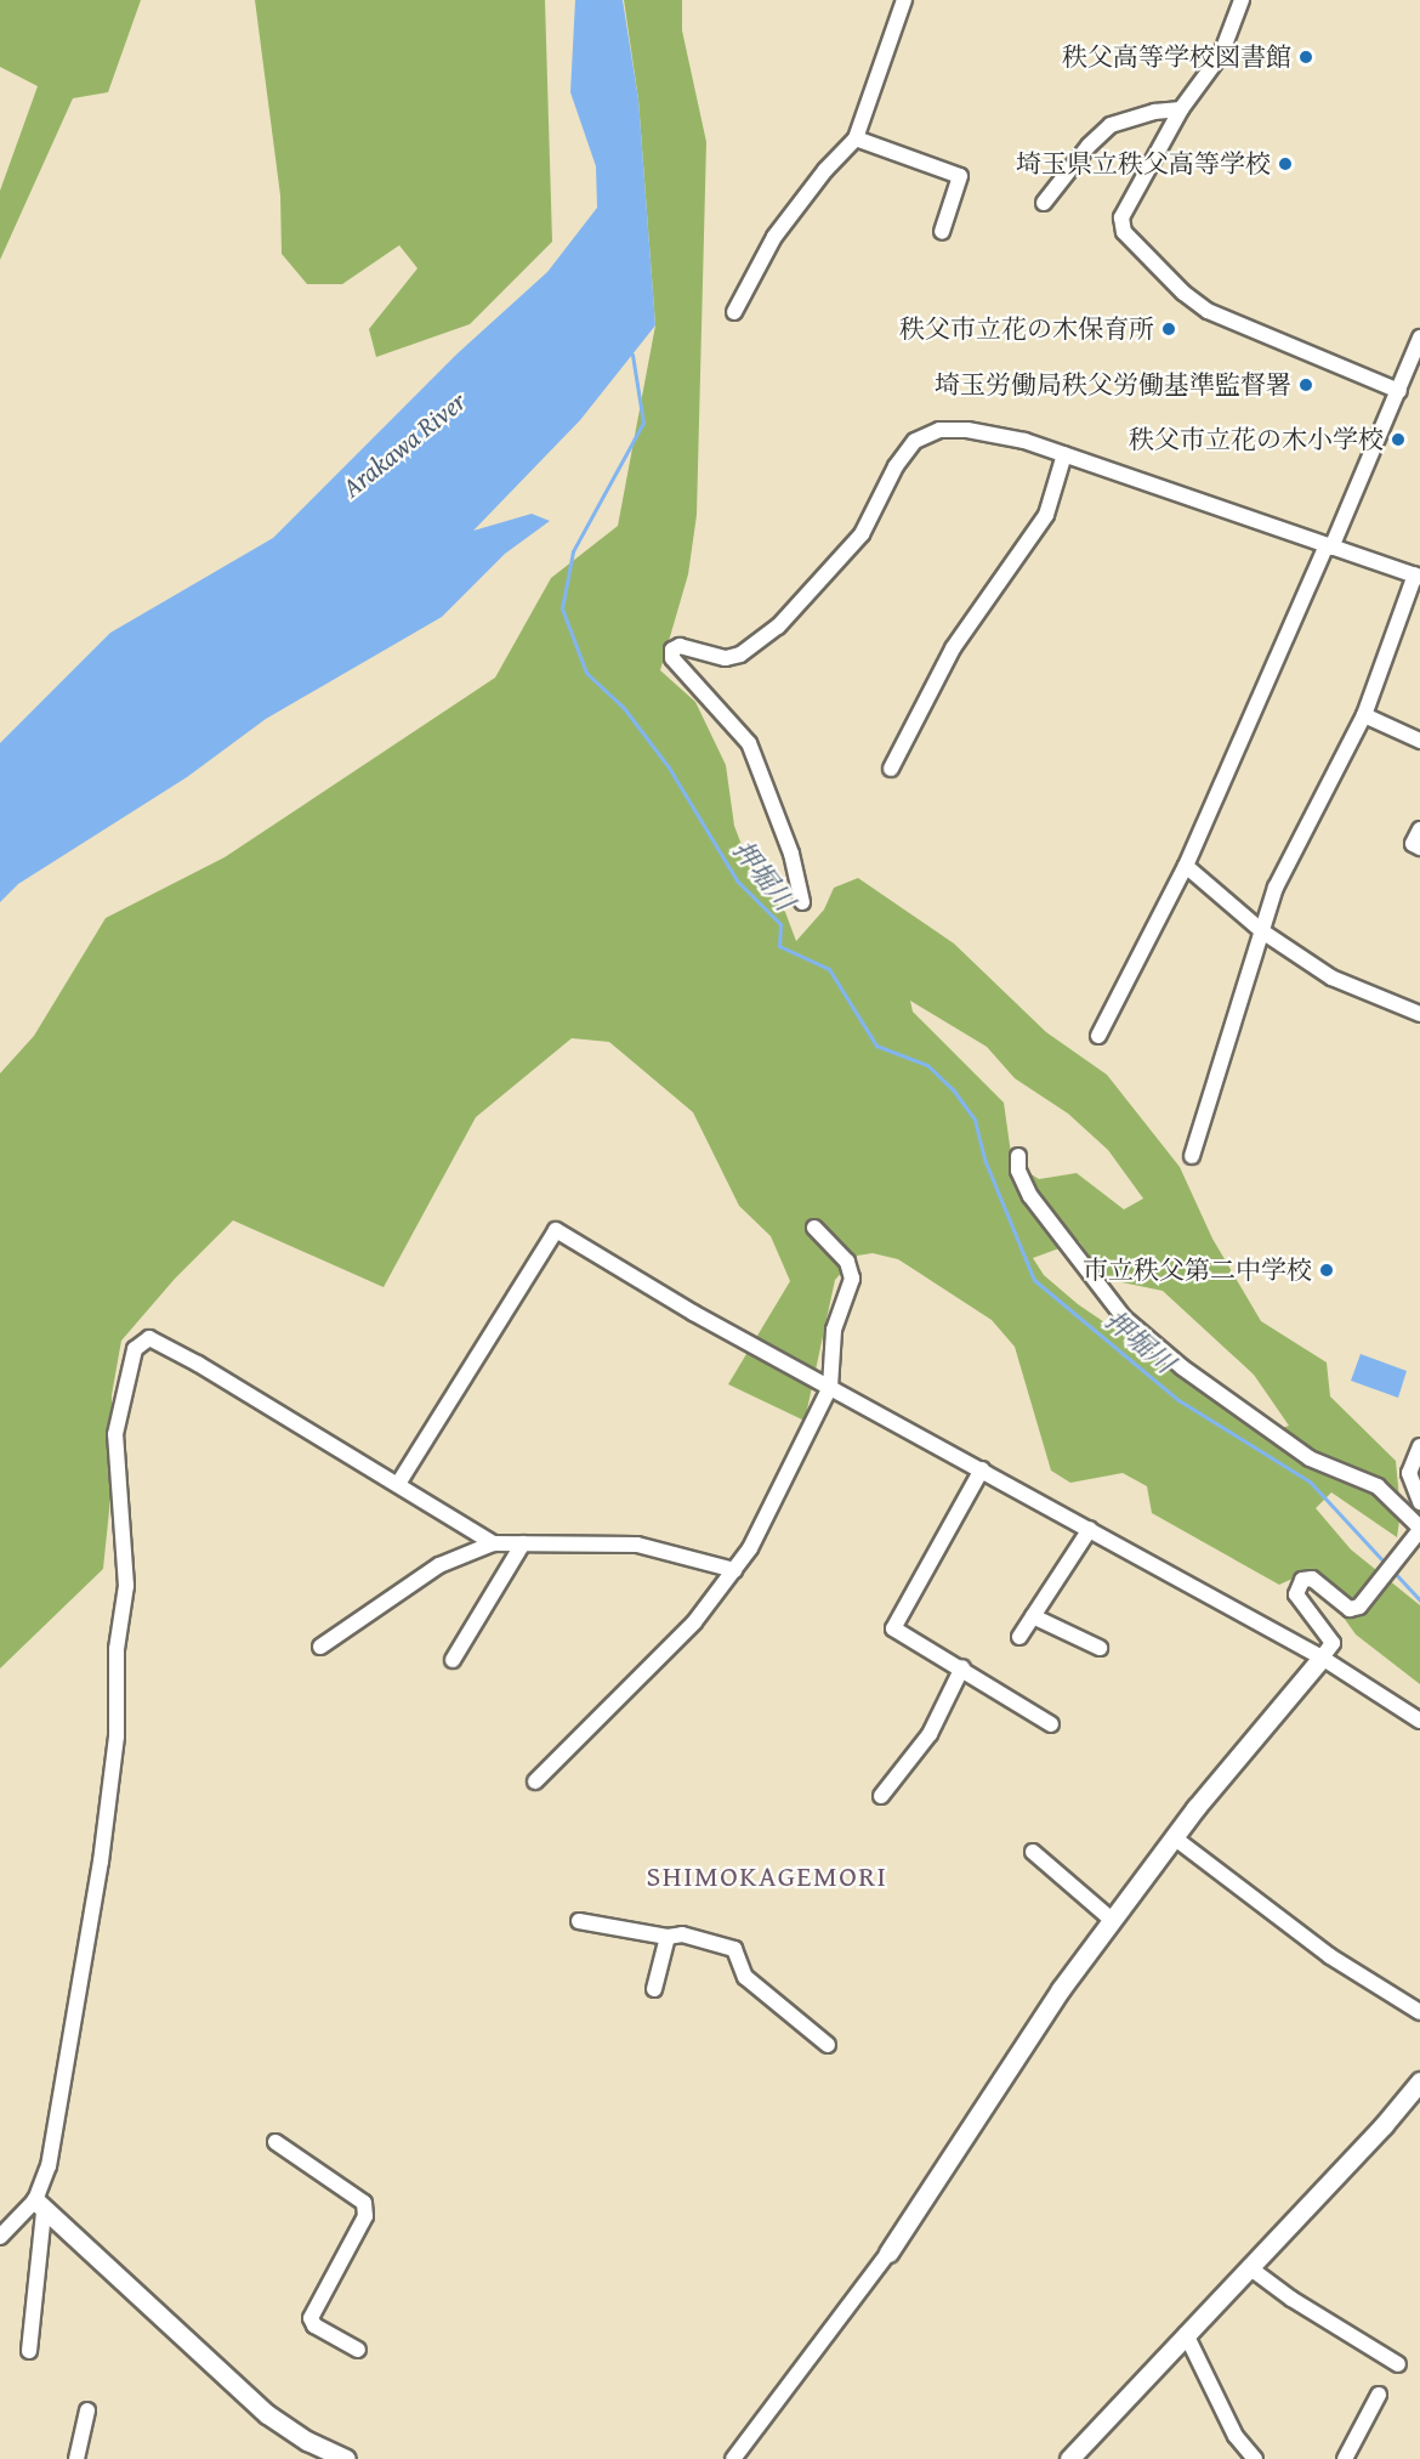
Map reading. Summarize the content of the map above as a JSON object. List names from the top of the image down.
{
  "districts": ["SHIMOKAGEMORI"],
  "water": ["Arakawa River", "押堀川"],
  "places": [
    "秩父高等学校図書館",
    "埼玉県立秩父高等学校",
    "秩父市立花の木保育所",
    "埼玉労働局秩父労働基準監督署",
    "秩父市立花の木小学校",
    "市立秩父第二中学校"
  ]
}
